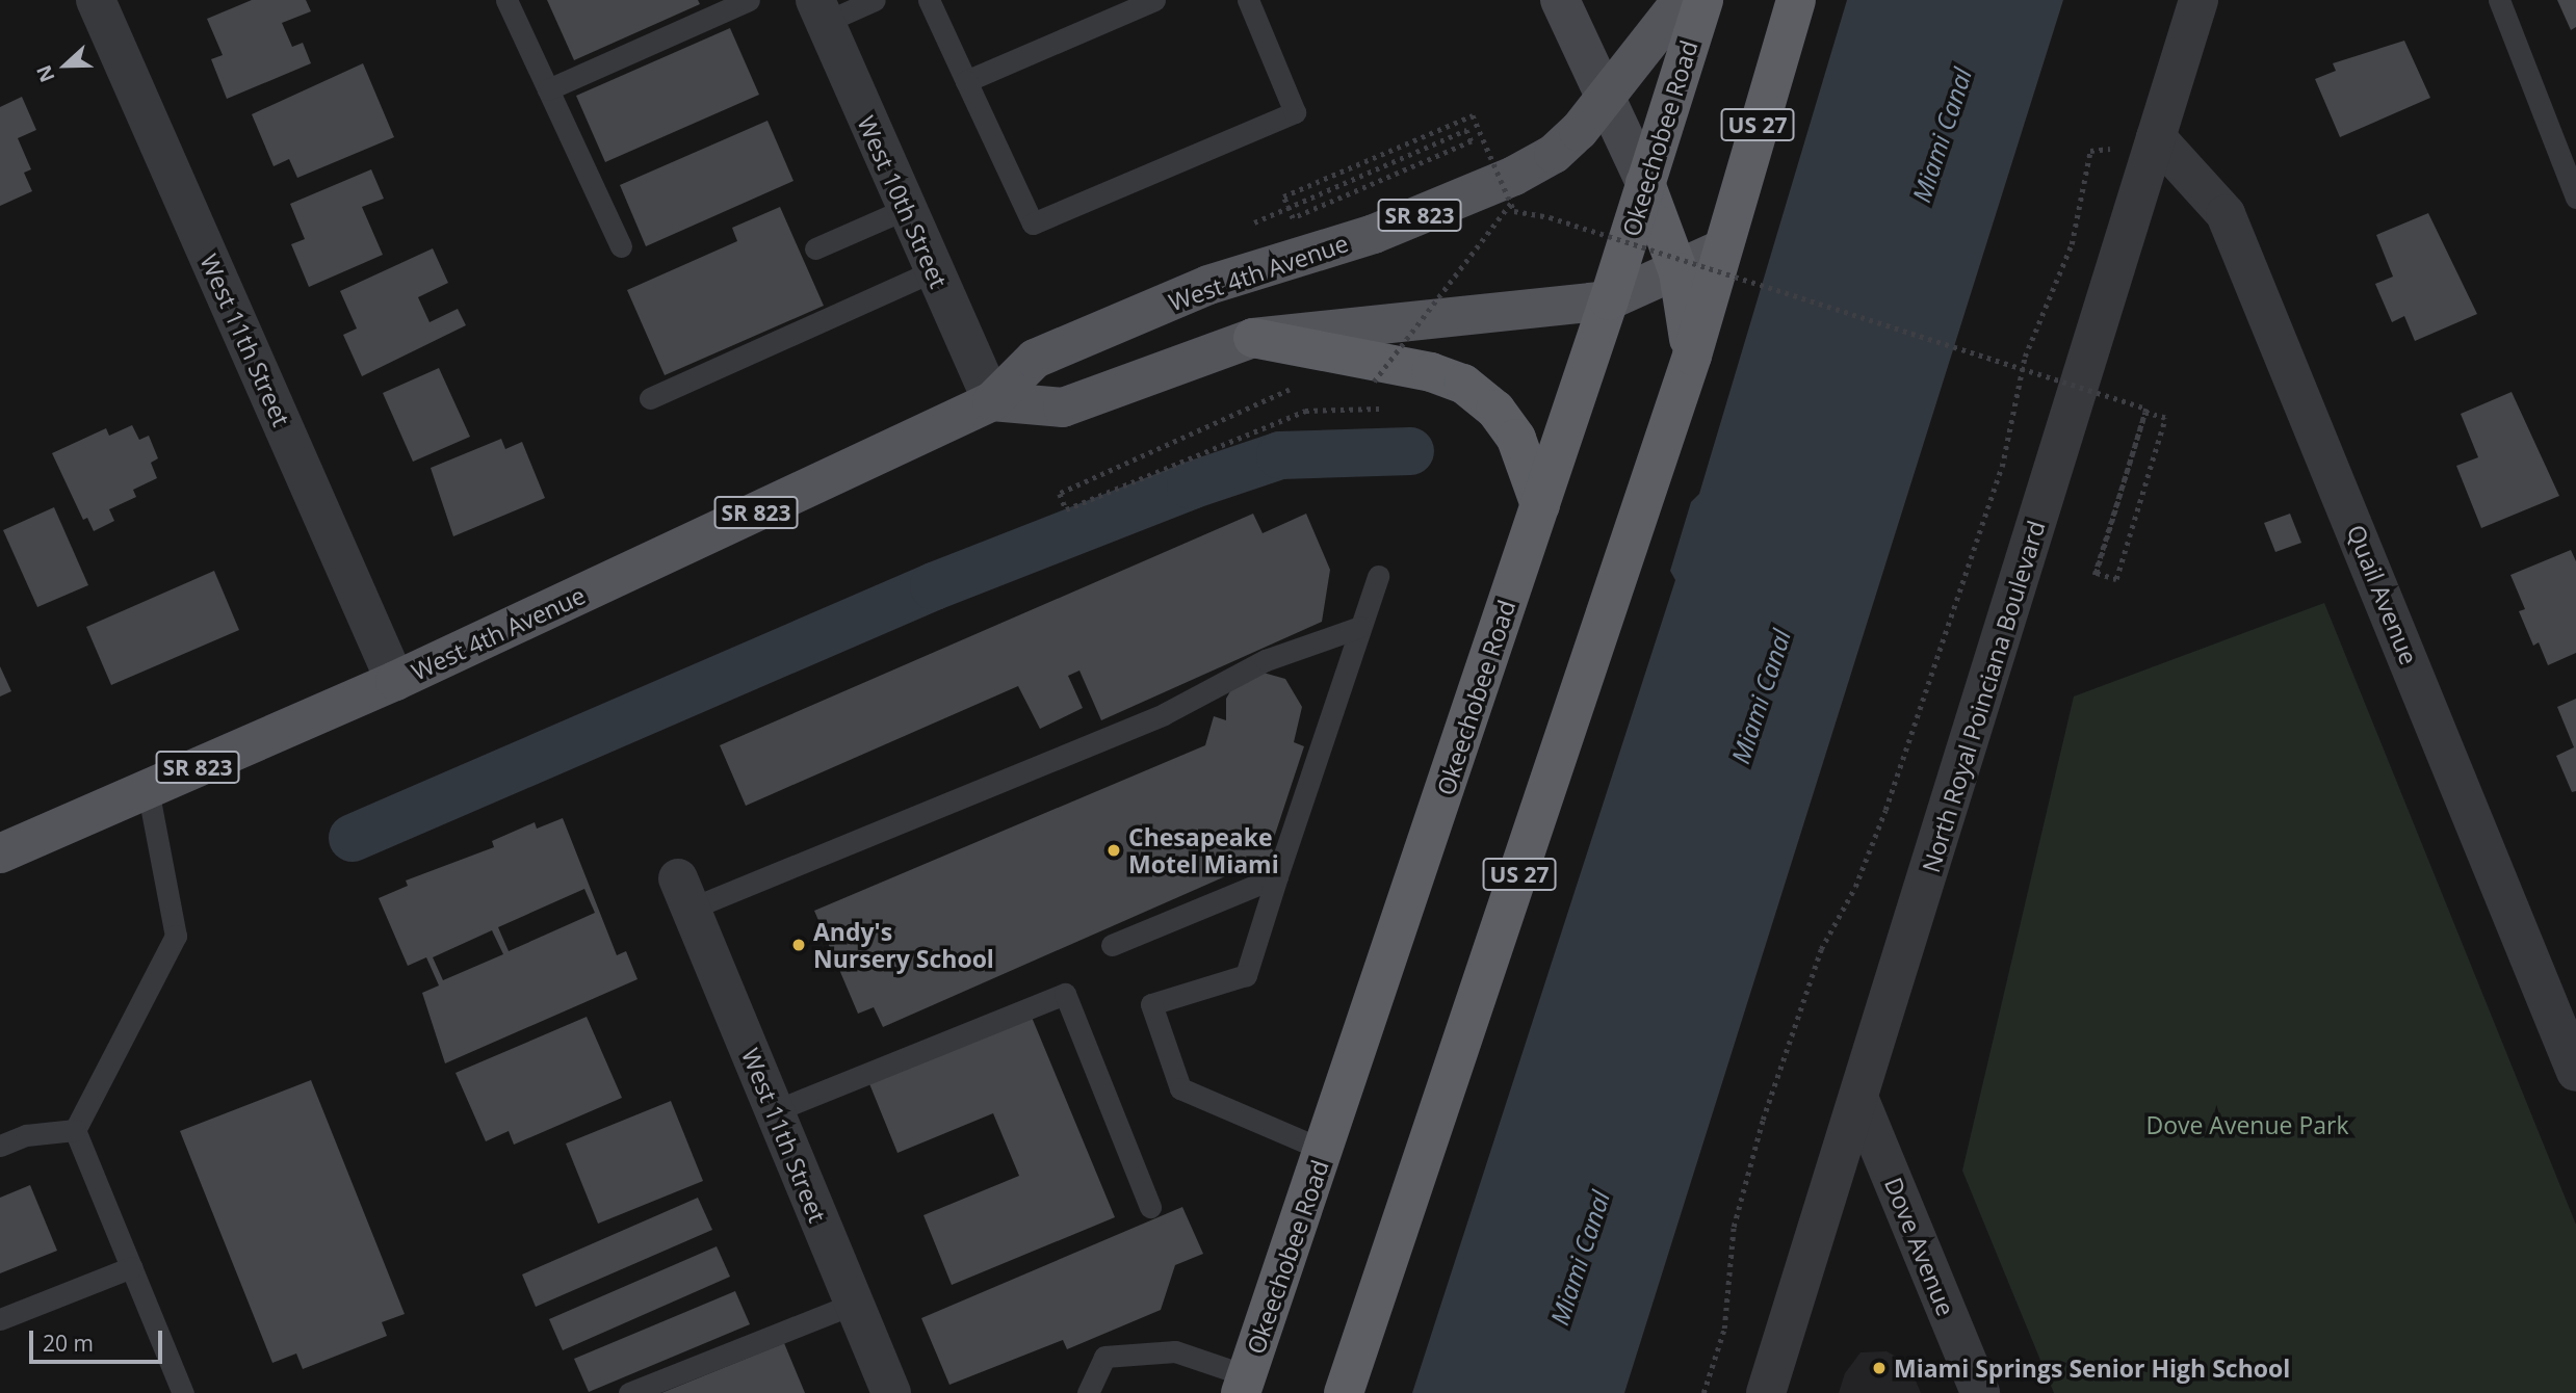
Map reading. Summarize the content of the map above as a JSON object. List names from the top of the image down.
{
  "streets": {
    "highway": ["US 27", "Okeechobee Road"],
    "main road": ["SR 823", "West 4th Avenue"],
    "street": [
      "West 10th Street",
      "West 11th Street",
      "Quail Avenue",
      "North Royal Poinciana Boulevard",
      "Dove Avenue"
    ]
  },
  "crossings": [
    ["West 10th Street", "West 4th Avenue"],
    ["West 4th Avenue", "West 11th Street"],
    ["Quail Avenue", "North Royal Poinciana Boulevard"],
    ["North Royal Poinciana Boulevard", "Dove Avenue"]
  ],
  "water": ["Miami Canal"],
  "parks": ["Dove Avenue Park"],
  "places": ["Chesapeake Motel Miami", "Andy's Nursery School", "Miami Springs Senior High School"],
  "scale_bar": "20 m",
  "north": "left"
}
